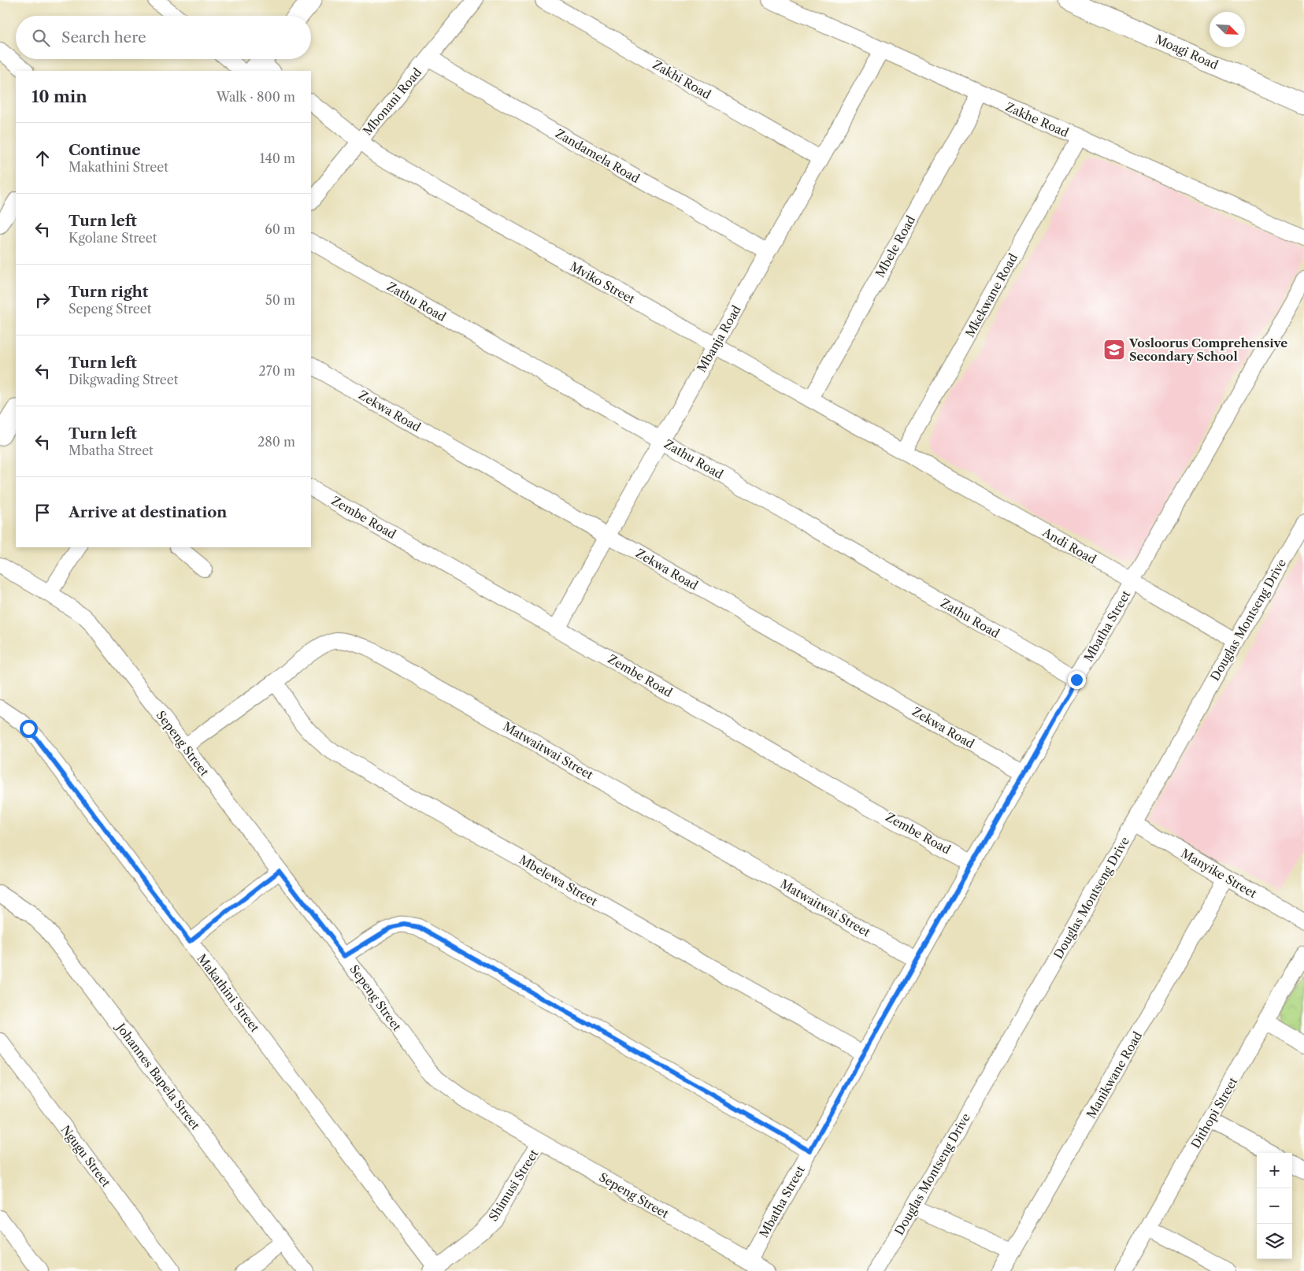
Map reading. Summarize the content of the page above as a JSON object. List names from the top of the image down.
{
  "streets": {
    "street": [
      "Moagi Road",
      "Zakhi Road",
      "Mbonani Road",
      "Zakhe Road",
      "Zandamela Road",
      "Mbele Road",
      "Mviko Street",
      "Mkekwane Road",
      "Zathu Road",
      "Mbanja Road",
      "Zekwa Road",
      "Zembe Road",
      "Andi Road",
      "Douglas Montseng Drive",
      "Mbatha Street",
      "Sepeng Street",
      "Matwaitwai Street",
      "Manyike Street",
      "Mbelewa Street",
      "Makathini Street",
      "Manikwane Road",
      "Johannes Bapela Street",
      "Dithopi Street",
      "Ngugu Street",
      "Shimusi Street"
    ]
  },
  "crossings": [
    ["Zakhi Road", "Mbanja Road"],
    ["Mbonani Road", "Zandamela Road"],
    ["Mbonani Road", "Mviko Street"],
    ["Zakhe Road", "Mbele Road"],
    ["Zakhe Road", "Mkekwane Road"],
    ["Zakhe Road", "Mbanja Road"],
    ["Zandamela Road", "Mbanja Road"],
    ["Mbele Road", "Mviko Street"],
    ["Mviko Street", "Mkekwane Road"],
    ["Mviko Street", "Mbanja Road"],
    ["Mviko Street", "Andi Road"],
    ["Mkekwane Road", "Andi Road"],
    ["Zathu Road", "Mbanja Road"],
    ["Zathu Road", "Mbatha Street"],
    ["Mbanja Road", "Zekwa Road"],
    ["Mbanja Road", "Zembe Road"],
    ["Zekwa Road", "Mbatha Street"],
    ["Zembe Road", "Mbatha Street"],
    ["Andi Road", "Douglas Montseng Drive"],
    ["Andi Road", "Mbatha Street"],
    ["Douglas Montseng Drive", "Manyike Street"],
    ["Mbatha Street", "Sepeng Street"],
    ["Mbatha Street", "Matwaitwai Street"],
    ["Mbatha Street", "Mbelewa Street"],
    ["Sepeng Street", "Matwaitwai Street"],
    ["Sepeng Street", "Shimusi Street"],
    ["Matwaitwai Street", "Mbelewa Street"],
    ["Manyike Street", "Manikwane Road"],
    ["Makathini Street", "Shimusi Street"]
  ],
  "places": {
    "school or university": ["Vosloorus Comprehensive Secondary School"]
  },
  "north": "bottom right",
  "page": {
    "search": "Search here",
    "heading": ["10 min", "Walk · 800 m"],
    "list": [
      ["Continue", "Makathini Street", "140 m"],
      ["Turn left", "Kgolane Street", "60 m"],
      ["Turn right", "Sepeng Street", "50 m"],
      ["Turn left", "Dikgwading Street", "270 m"],
      ["Turn left", "Mbatha Street", "280 m"],
      "Arrive at destination"
    ],
    "map_buttons": ["+", "−"]
  }
}
